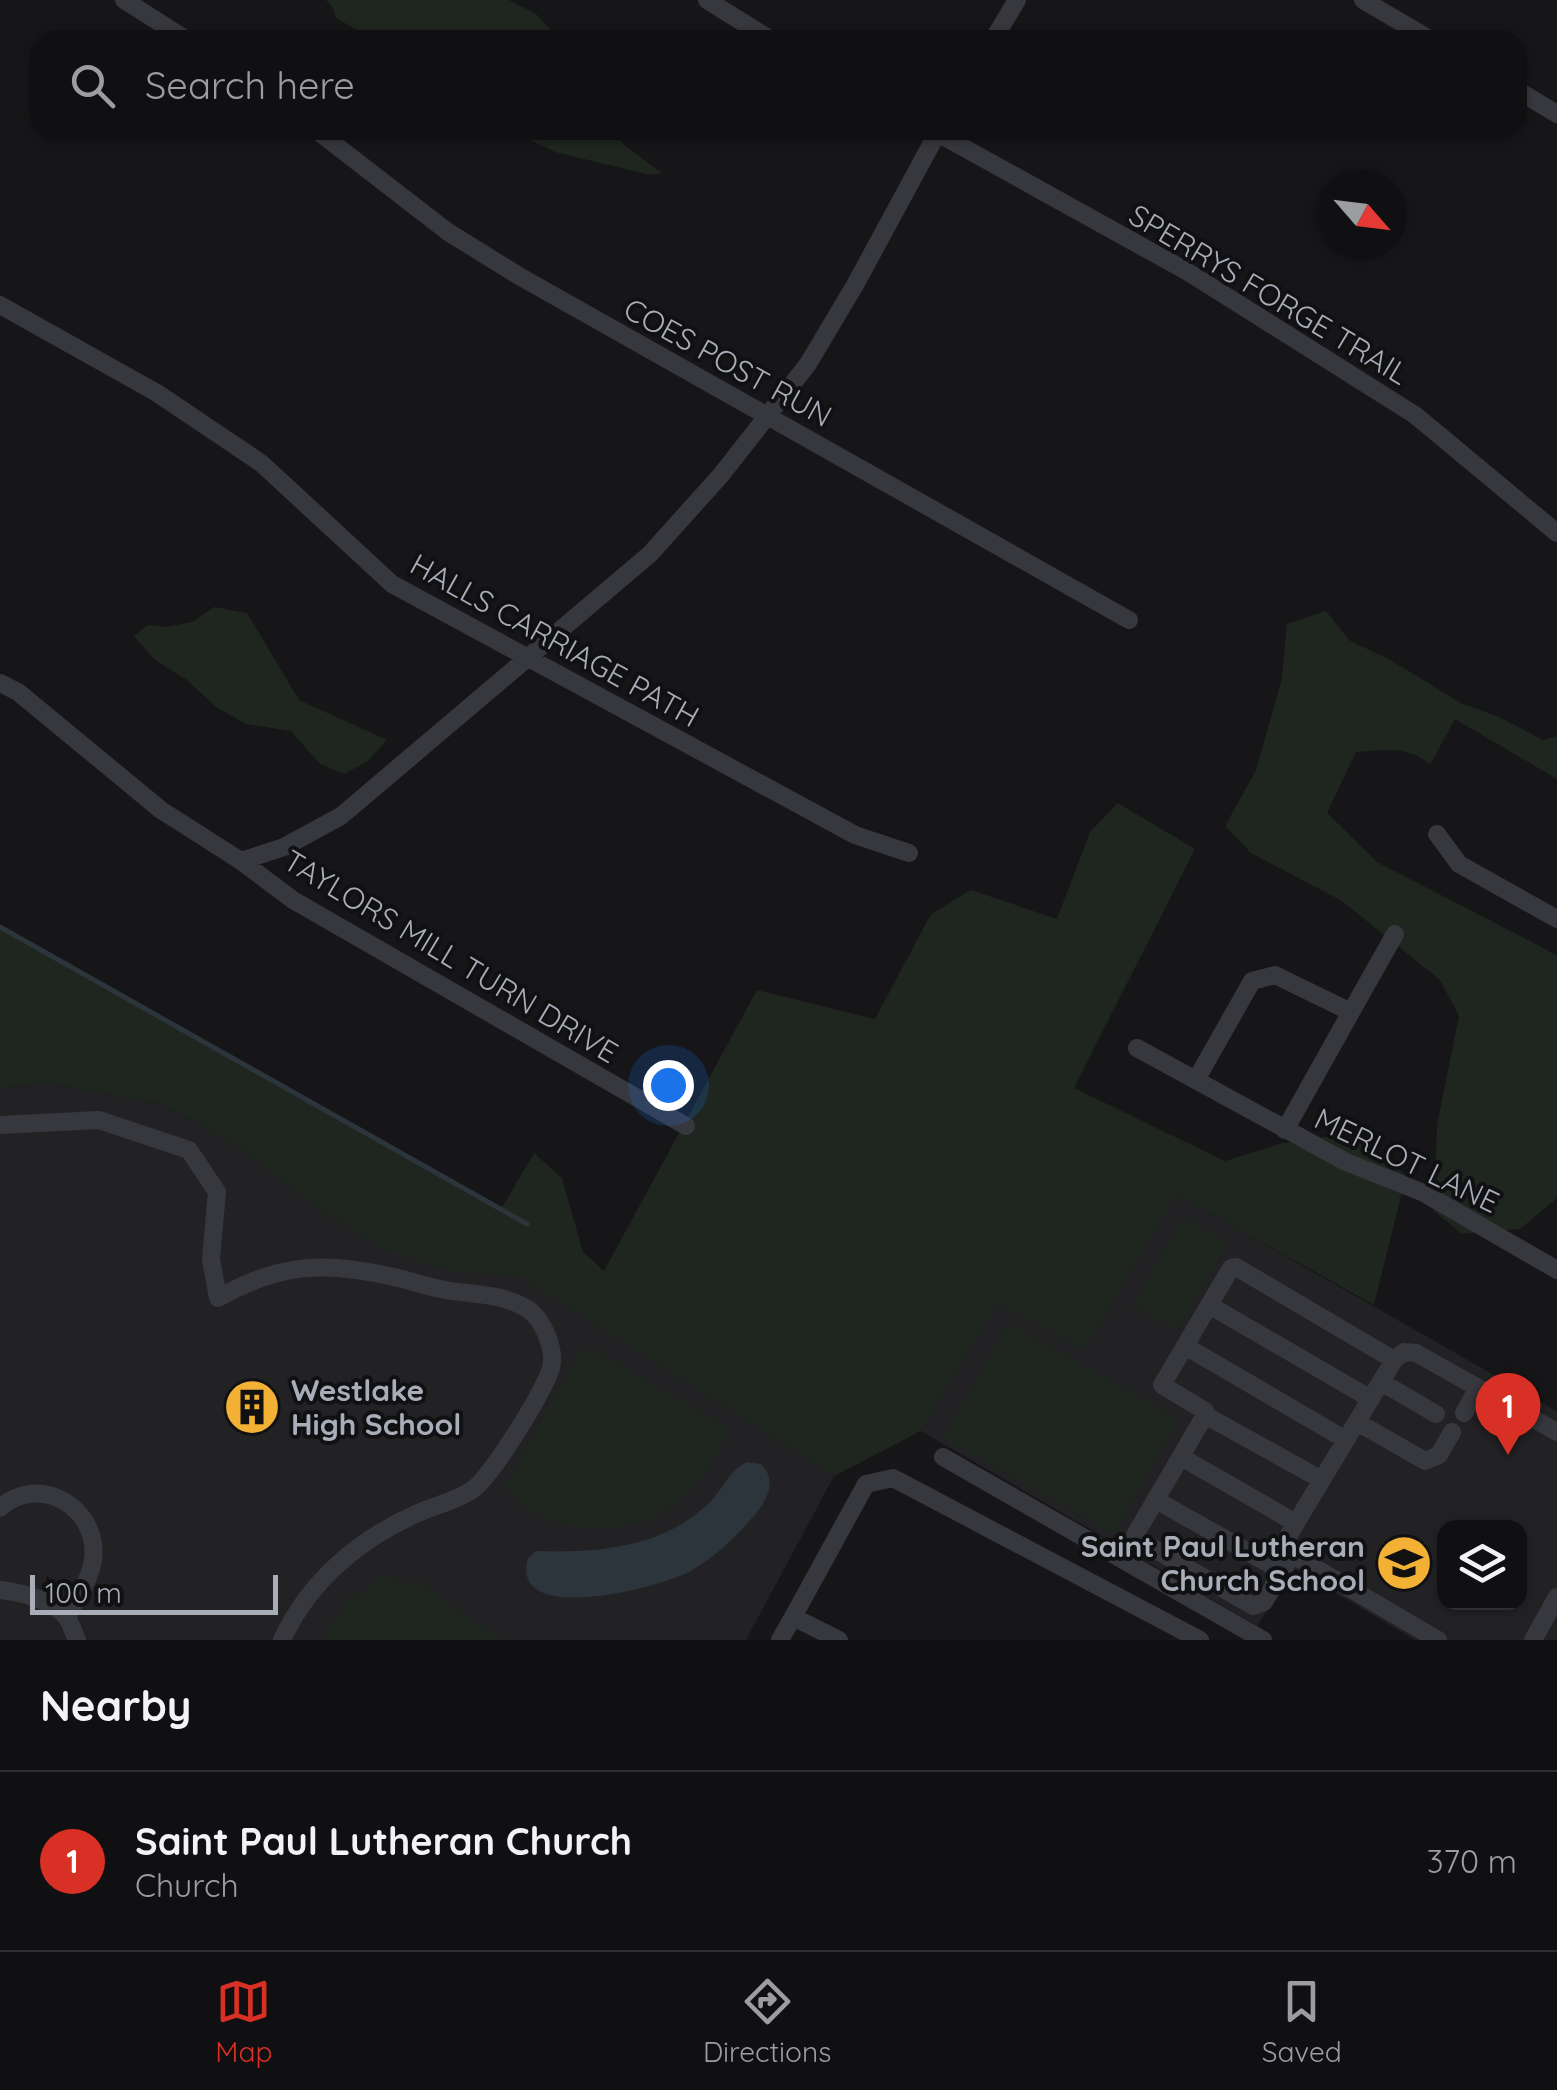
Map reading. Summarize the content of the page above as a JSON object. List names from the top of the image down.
{
  "streets": {
    "street": [
      "SPERRYS FORGE TRAIL",
      "COES POST RUN",
      "HALLS CARRIAGE PATH",
      "TAYLORS MILL TURN DRIVE",
      "MERLOT LANE"
    ]
  },
  "places": {
    "building": ["Westlake High School"],
    "school or university": ["Saint Paul Lutheran Church School"]
  },
  "scale_bar": "100 m",
  "north": "bottom right",
  "page": {
    "search": "Search here",
    "pins": "1",
    "scale": "100 m",
    "heading": "Nearby",
    "list": [
      {
        "mark": "1",
        "name": "Saint Paul Lutheran Church",
        "note": "Church",
        "value": "370 m"
      }
    ],
    "nav": ["Map", "Directions", "Saved"]
  }
}
